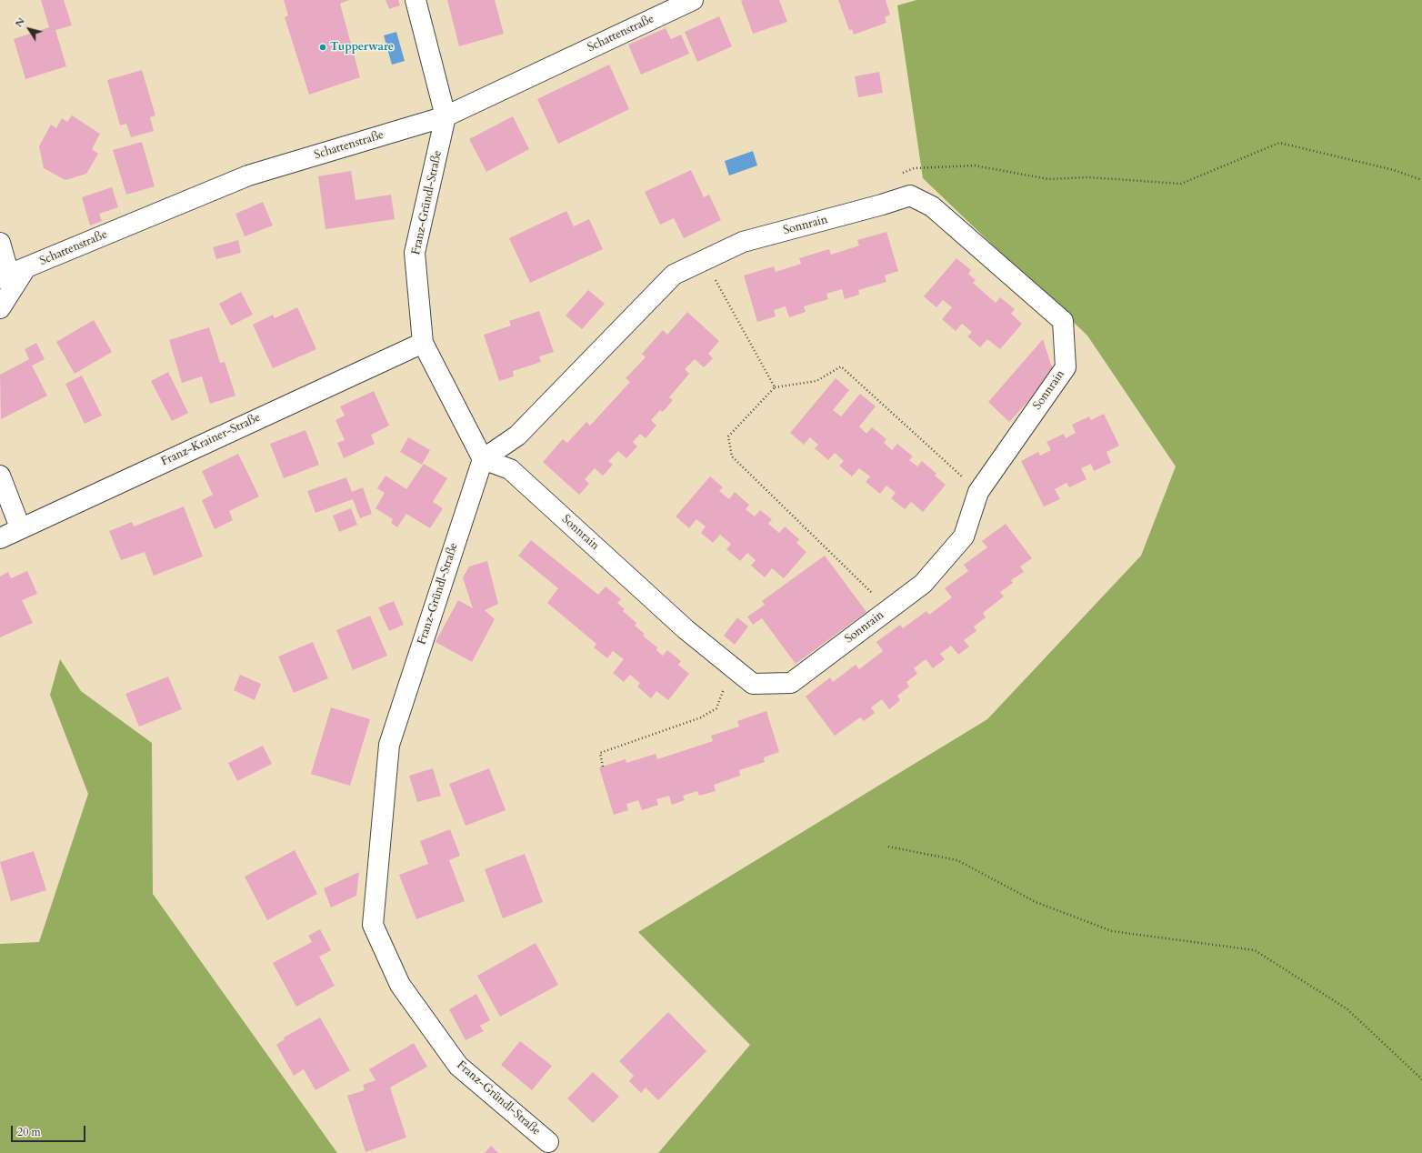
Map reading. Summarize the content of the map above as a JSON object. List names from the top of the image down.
{
  "streets": {
    "street": [
      "Schattenstraße",
      "Franz-Gründl-Straße",
      "Sonnrain",
      "Franz-Krainer-Straße"
    ]
  },
  "crossings": [
    ["Schattenstraße", "Franz-Gründl-Straße"],
    ["Franz-Gründl-Straße", "Sonnrain"],
    ["Franz-Gründl-Straße", "Franz-Krainer-Straße"]
  ],
  "places": ["Tupperware"],
  "scale_bar": "20 m",
  "north": "top left"
}
